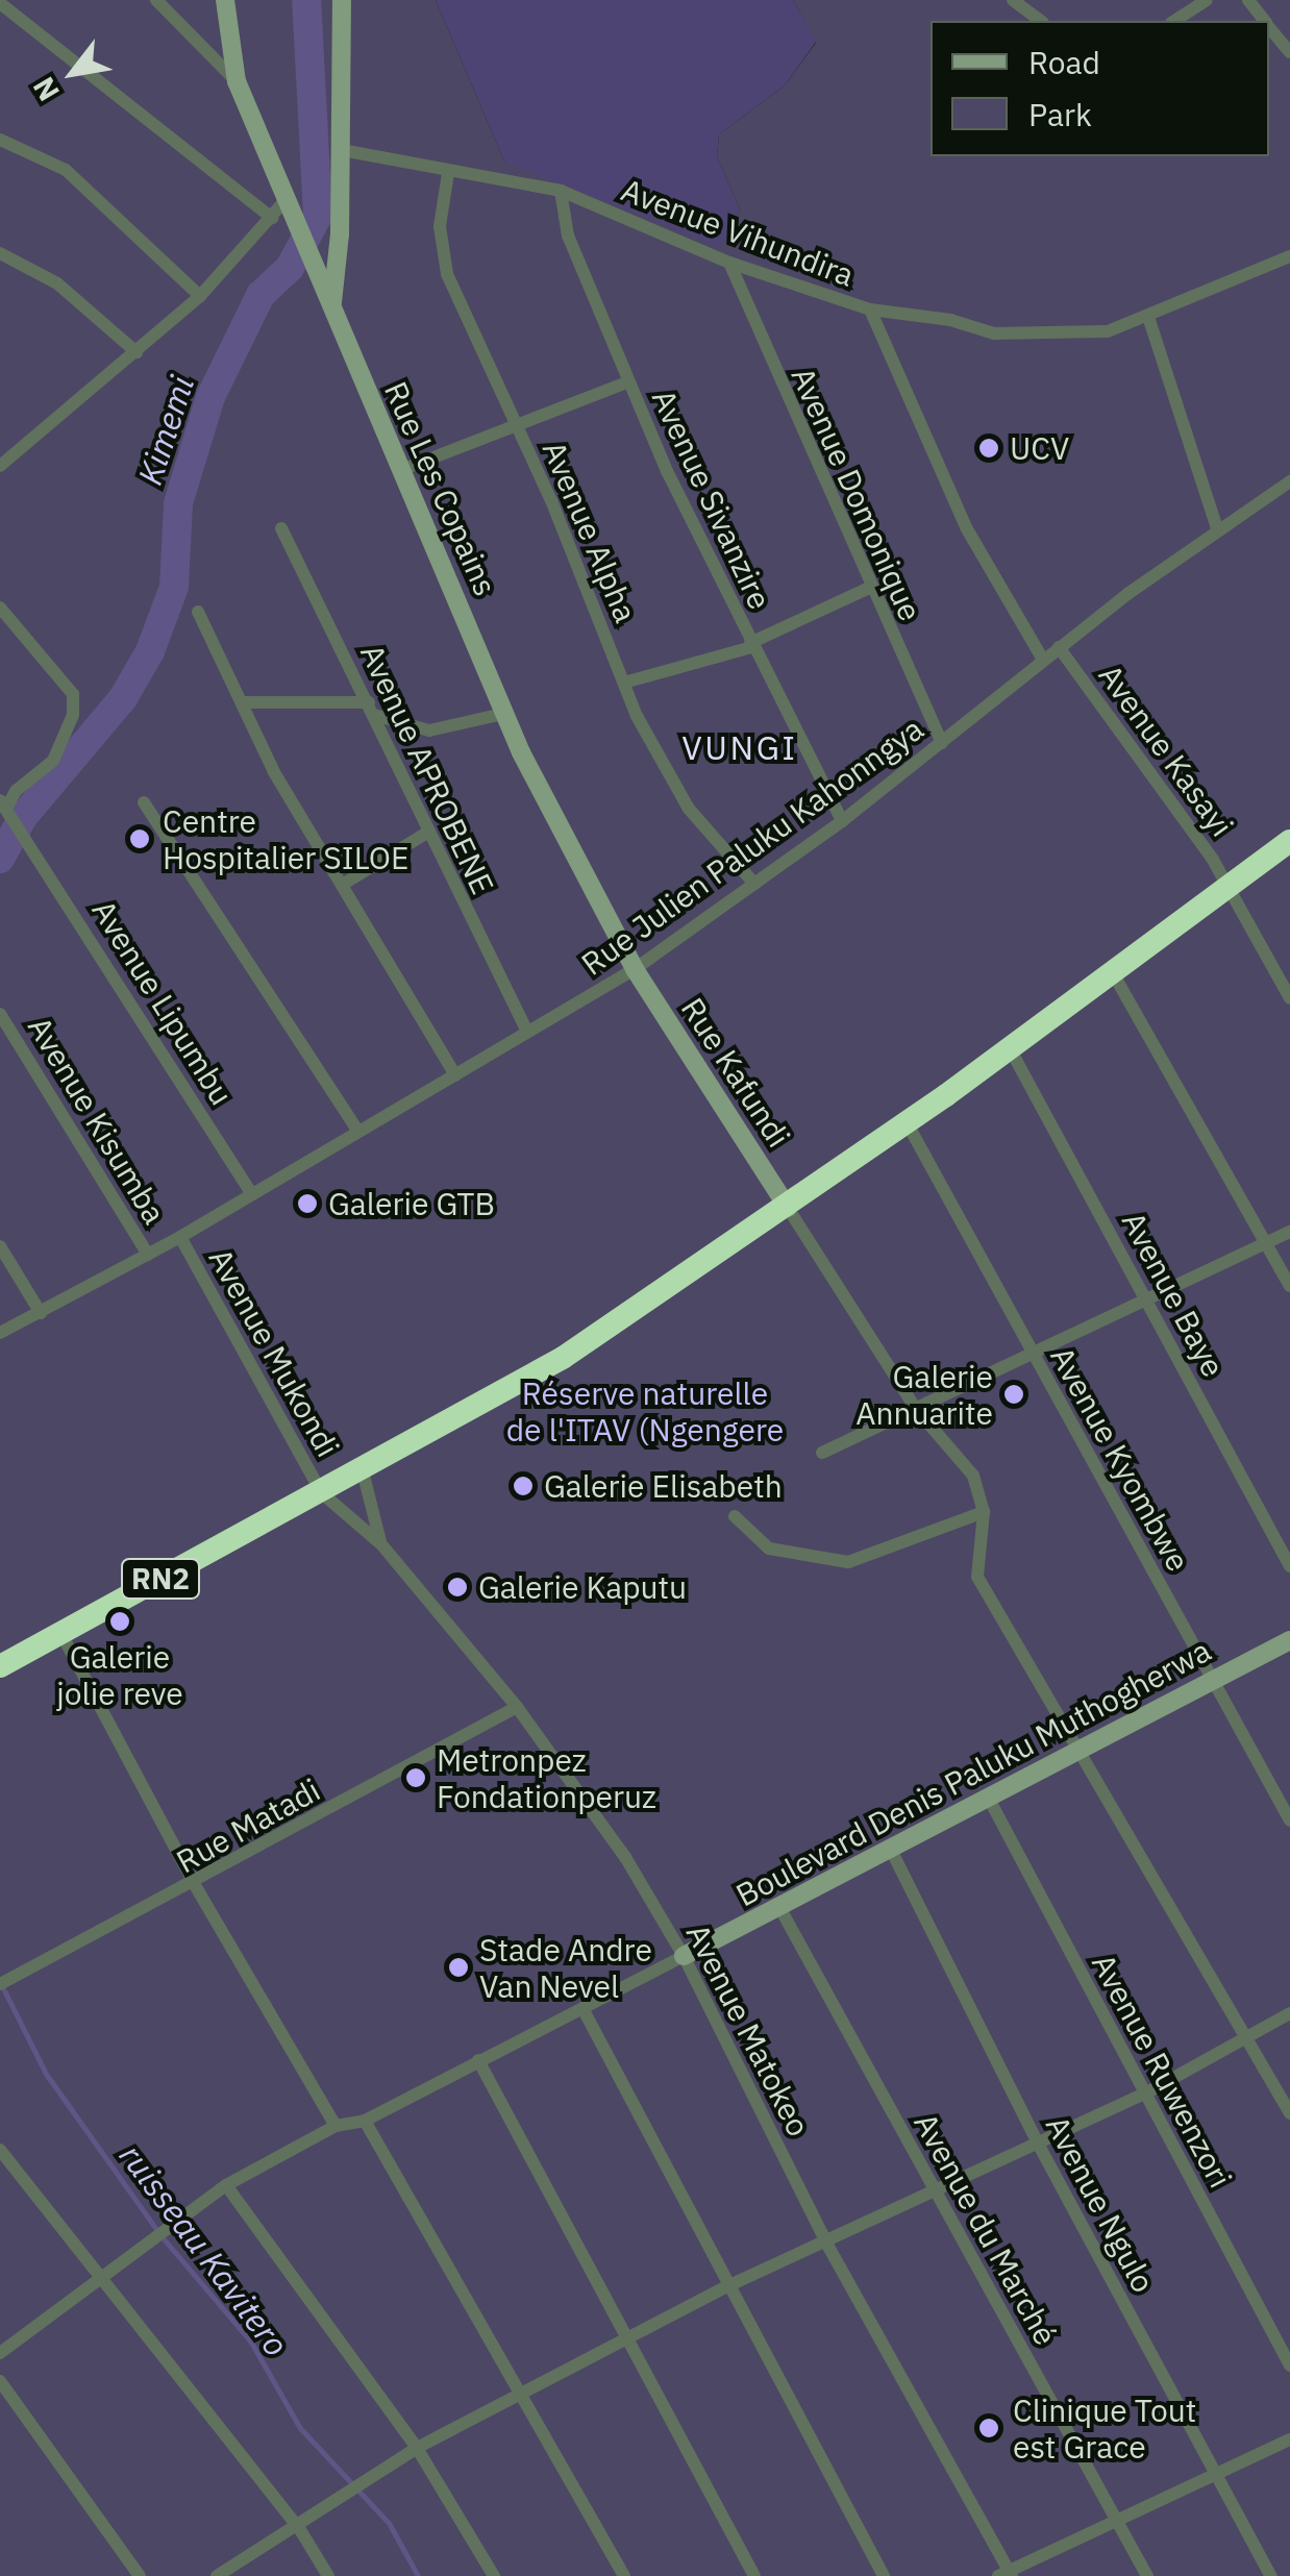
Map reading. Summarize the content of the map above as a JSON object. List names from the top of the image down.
{
  "streets": {
    "highway": ["RN2"],
    "street": [
      "Avenue Vihundira",
      "Rue Les Copains",
      "Avenue Domonique",
      "Avenue Sivanzire",
      "Avenue Alpha",
      "Avenue Kasayi",
      "Avenue APROBENE",
      "Rue Julien Paluku Kahonngya",
      "Avenue Lipumbu",
      "Rue Kafundi",
      "Avenue Kisumba",
      "Avenue Baye",
      "Avenue Mukondi",
      "Avenue Kyombwe",
      "Boulevard Denis Paluku Muthogherwa",
      "Rue Matadi",
      "Avenue Matokeo",
      "Avenue Ruwenzori",
      "Avenue Ngulo",
      "Avenue du Marché"
    ]
  },
  "crossings": [
    ["Avenue Vihundira", "Rue Les Copains"],
    ["Avenue Vihundira", "Avenue Domonique"],
    ["Avenue Vihundira", "Avenue Sivanzire"],
    ["Avenue Vihundira", "Avenue Alpha"],
    ["Rue Les Copains", "Rue Julien Paluku Kahonngya"],
    ["Rue Les Copains", "Rue Kafundi"],
    ["Avenue Domonique", "Rue Julien Paluku Kahonngya"],
    ["Avenue Sivanzire", "Rue Julien Paluku Kahonngya"],
    ["Avenue Alpha", "Rue Julien Paluku Kahonngya"],
    ["Avenue Kasayi", "Rue Julien Paluku Kahonngya"],
    ["Avenue Kasayi", "RN2"],
    ["Avenue APROBENE", "Rue Julien Paluku Kahonngya"],
    ["Rue Julien Paluku Kahonngya", "Avenue Lipumbu"],
    ["Rue Julien Paluku Kahonngya", "Rue Kafundi"],
    ["Rue Julien Paluku Kahonngya", "Avenue Kisumba"],
    ["Rue Julien Paluku Kahonngya", "Avenue Mukondi"],
    ["Rue Kafundi", "RN2"],
    ["Avenue Baye", "RN2"],
    ["Avenue Mukondi", "RN2"],
    ["Avenue Mukondi", "Avenue Matokeo"],
    ["Avenue Kyombwe", "RN2"],
    ["Avenue Kyombwe", "Boulevard Denis Paluku Muthogherwa"],
    ["RN2", "Avenue Matokeo"],
    ["Boulevard Denis Paluku Muthogherwa", "Avenue Matokeo"],
    ["Boulevard Denis Paluku Muthogherwa", "Avenue Ruwenzori"],
    ["Boulevard Denis Paluku Muthogherwa", "Avenue Ngulo"],
    ["Boulevard Denis Paluku Muthogherwa", "Avenue du Marché"],
    ["Rue Matadi", "Avenue Matokeo"]
  ],
  "districts": ["VUNGI"],
  "water": ["Kimemi", "ruisseau Kavitero"],
  "parks": ["Réserve naturelle de l'ITAV (Ngengere"],
  "places": [
    "UCV",
    "Centre Hospitalier SILOE",
    "Galerie GTB",
    "Galerie Annuarite",
    "Galerie Elisabeth",
    "Galerie Kaputu",
    "Galerie jolie reve",
    "Metronpez Fondationperuz",
    "Stade Andre Van Nevel",
    "Clinique Tout est Grace"
  ],
  "legend": ["Road", "Park"],
  "north": "bottom left"
}
